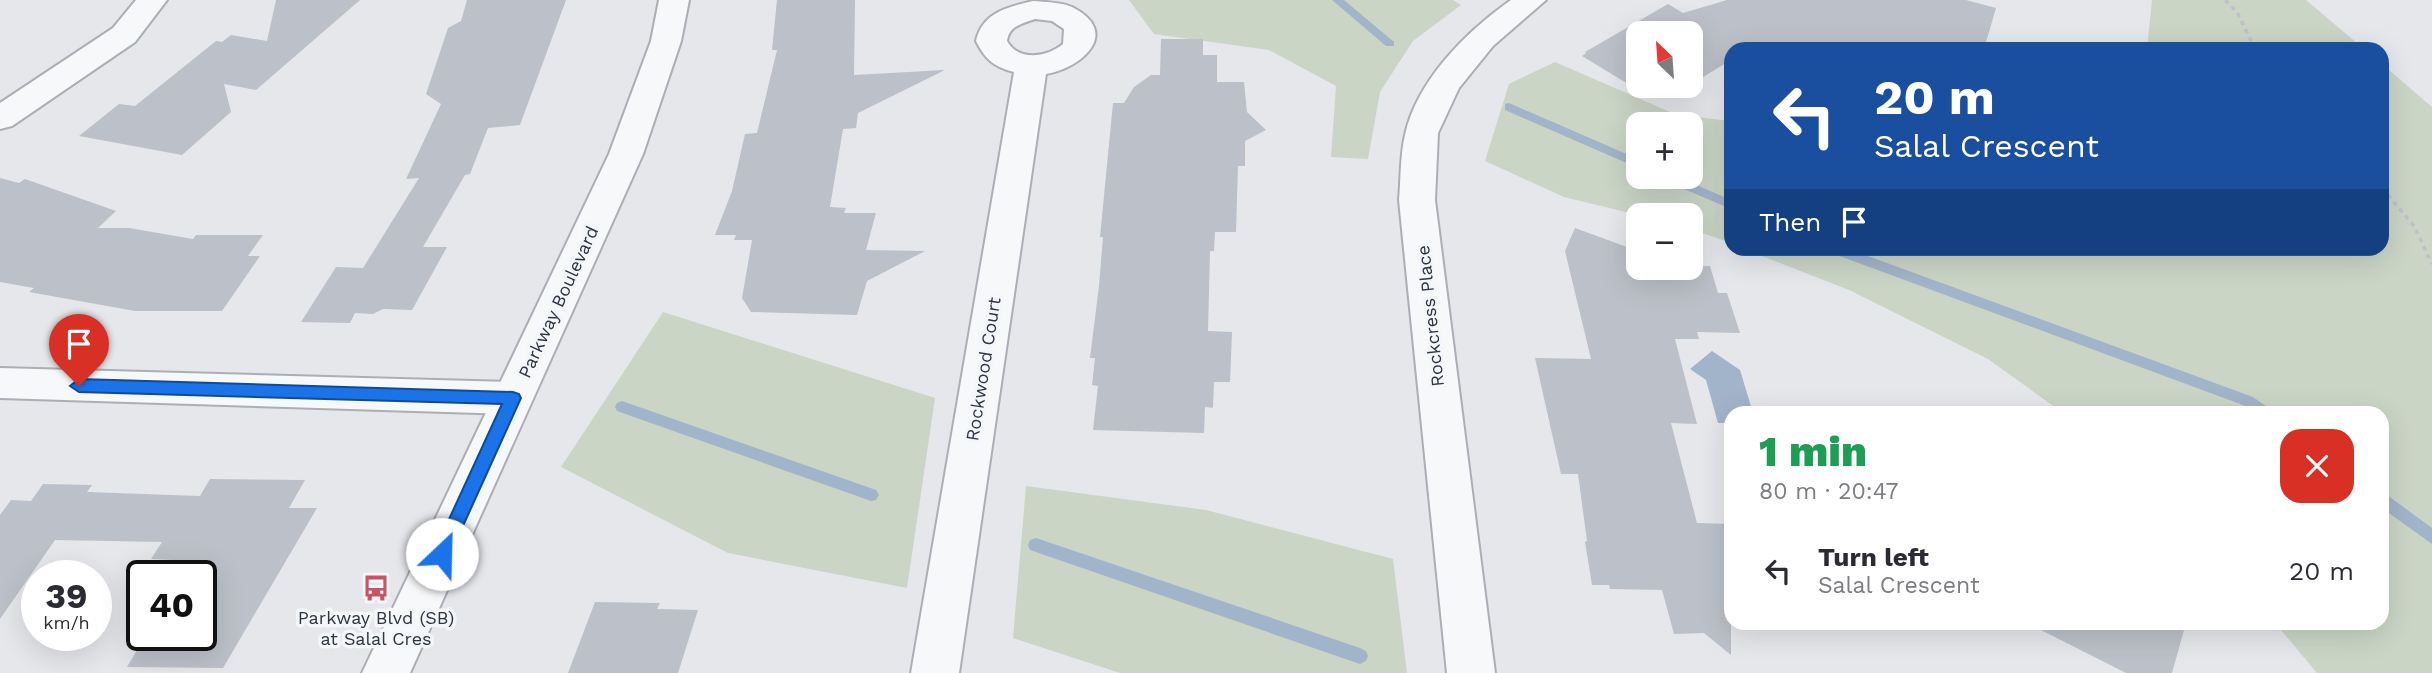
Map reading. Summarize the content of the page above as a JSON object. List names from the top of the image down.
{
  "streets": {
    "street": ["Parkway Boulevard", "Rockcress Place", "Rockwood Court"]
  },
  "places": {
    "bus stop": ["Parkway Blvd (SB) at Salal Cres"]
  },
  "north": "top left",
  "page": {
    "map_buttons": ["+", "−"],
    "turn": ["20 m", "Salal Crescent"],
    "then": "Then",
    "heading": ["1 min", "80 m · 20:47"],
    "list": [
      {
        "name": "Turn left",
        "note": "Salal Crescent",
        "value": "20 m"
      }
    ],
    "speed": "39 km/h",
    "limit": "40"
  }
}
